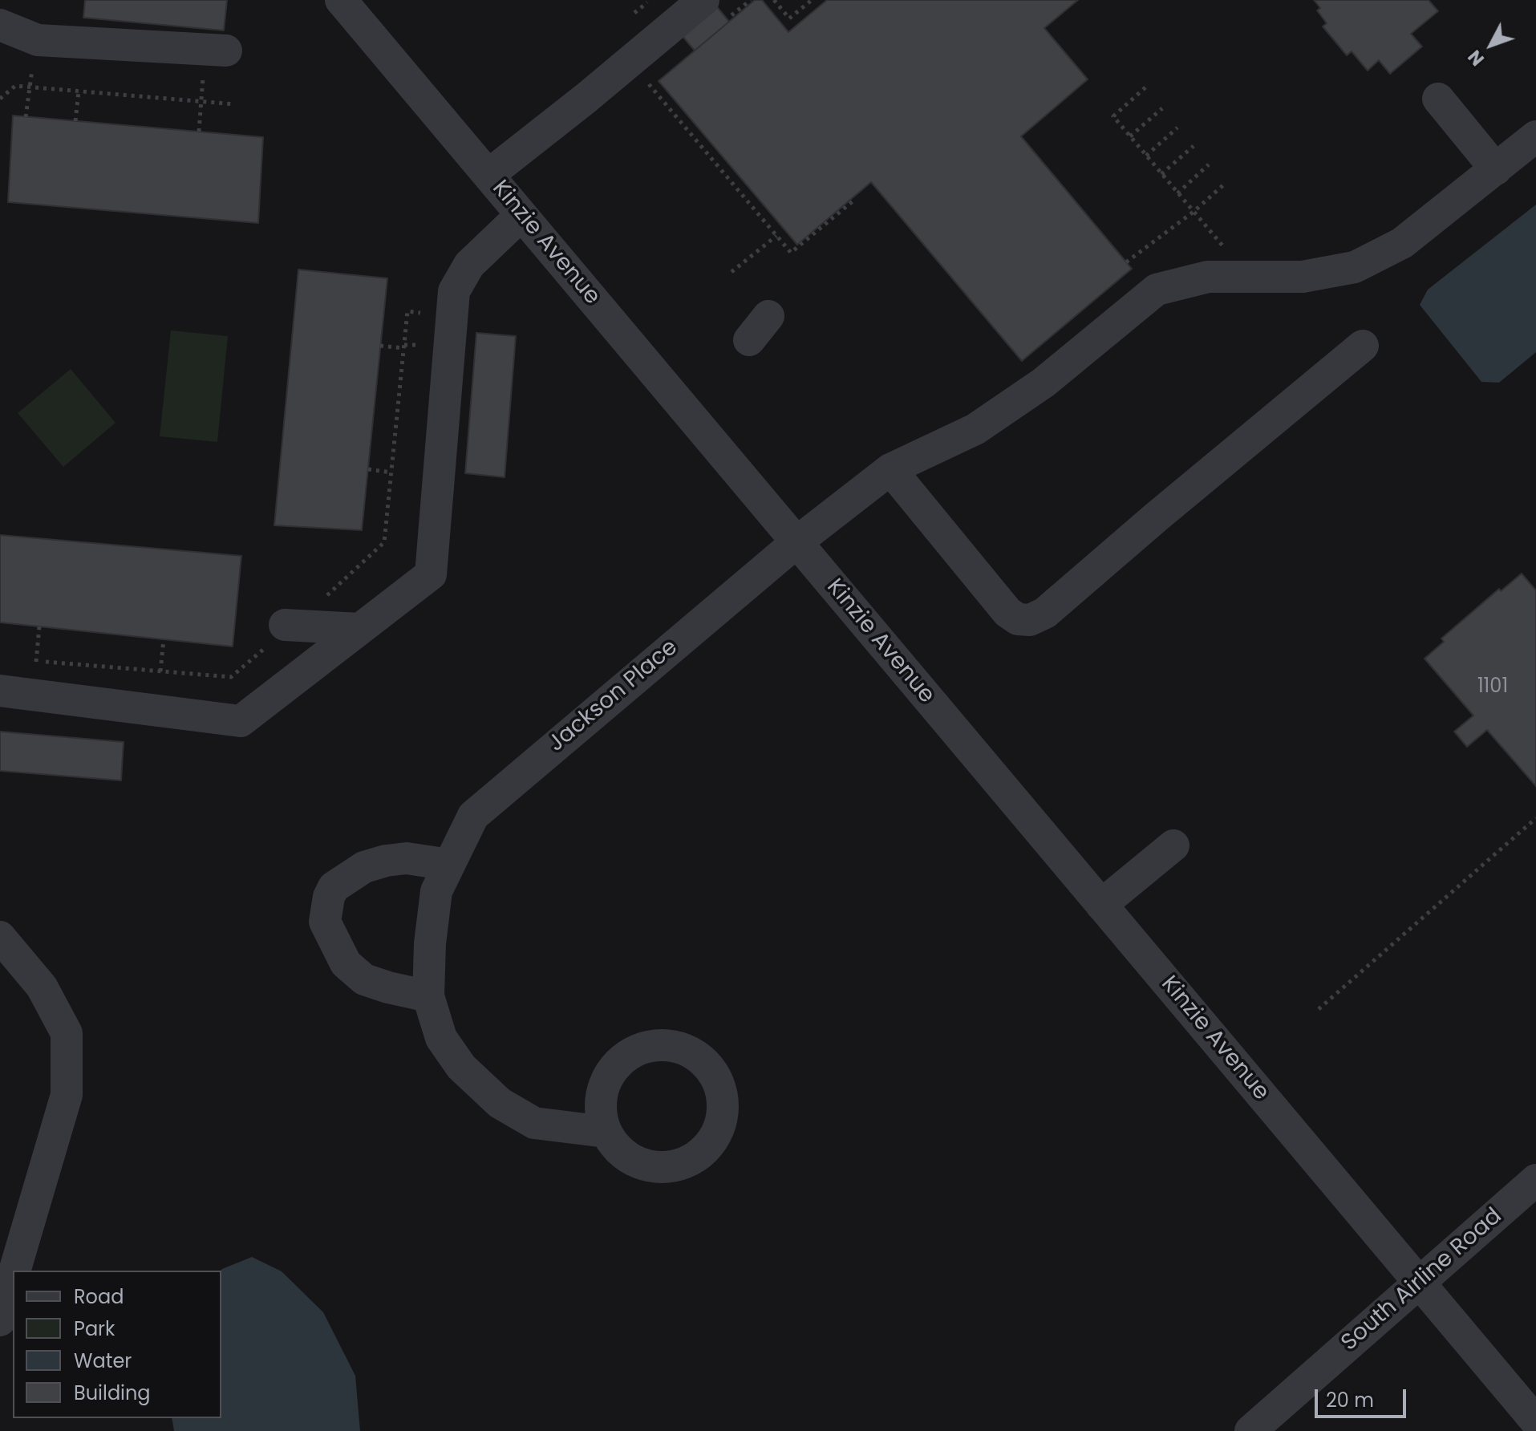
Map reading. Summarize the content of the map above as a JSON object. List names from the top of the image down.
{
  "streets": {
    "street": ["Kinzie Avenue", "Jackson Place", "South Airline Road"]
  },
  "crossings": [
    ["Kinzie Avenue", "Jackson Place"],
    ["Kinzie Avenue", "South Airline Road"]
  ],
  "house_numbers": ["1101"],
  "legend": [
    "Road",
    "Park",
    "Water",
    "Building"
  ],
  "scale_bar": "20 m",
  "north": "bottom left"
}
